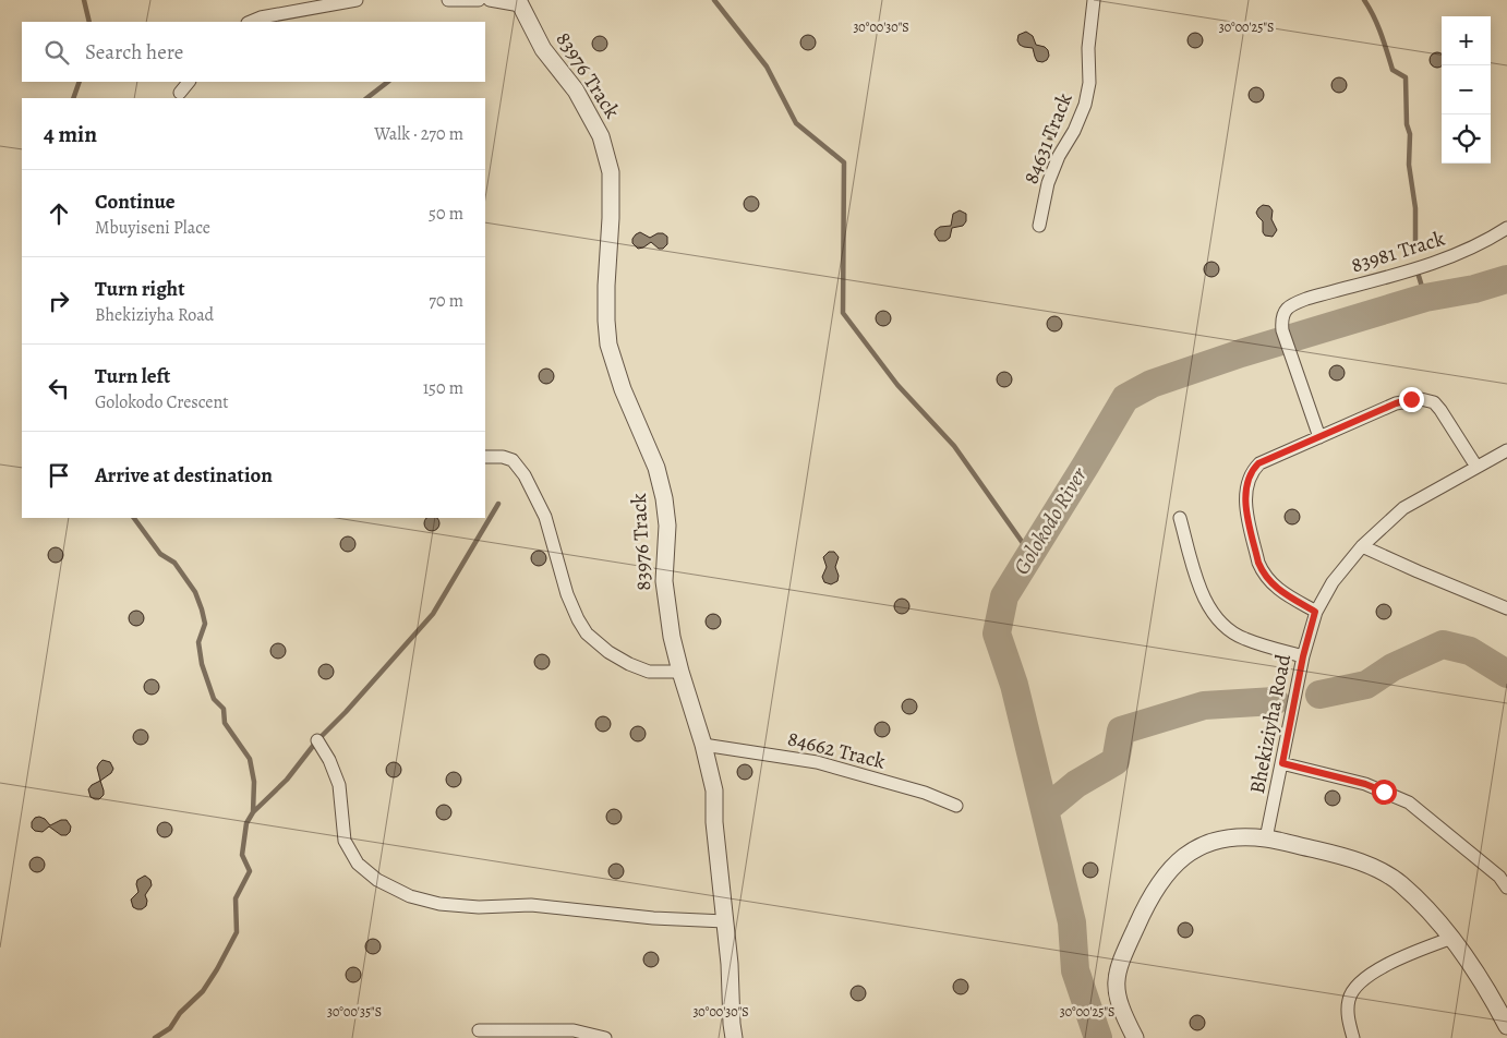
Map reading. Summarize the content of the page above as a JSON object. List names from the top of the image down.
{
  "streets": {
    "street": [
      "83976 Track",
      "84631 Track",
      "83981 Track",
      "Bhekiziyha Road",
      "84662 Track"
    ]
  },
  "crossings": [
    ["83976 Track", "84662 Track"]
  ],
  "water": ["Golokodo River"],
  "page": {
    "map_buttons": ["+", "−"],
    "search": "Search here",
    "heading": ["4 min", "Walk · 270 m"],
    "list": [
      ["Continue", "Mbuyiseni Place", "50 m"],
      ["Turn right", "Bhekiziyha Road", "70 m"],
      ["Turn left", "Golokodo Crescent", "150 m"],
      "Arrive at destination"
    ]
  },
  "coordinates": ["30°00'30\"S", "30°00'25\"S", "30°00'35\"S"]
}
